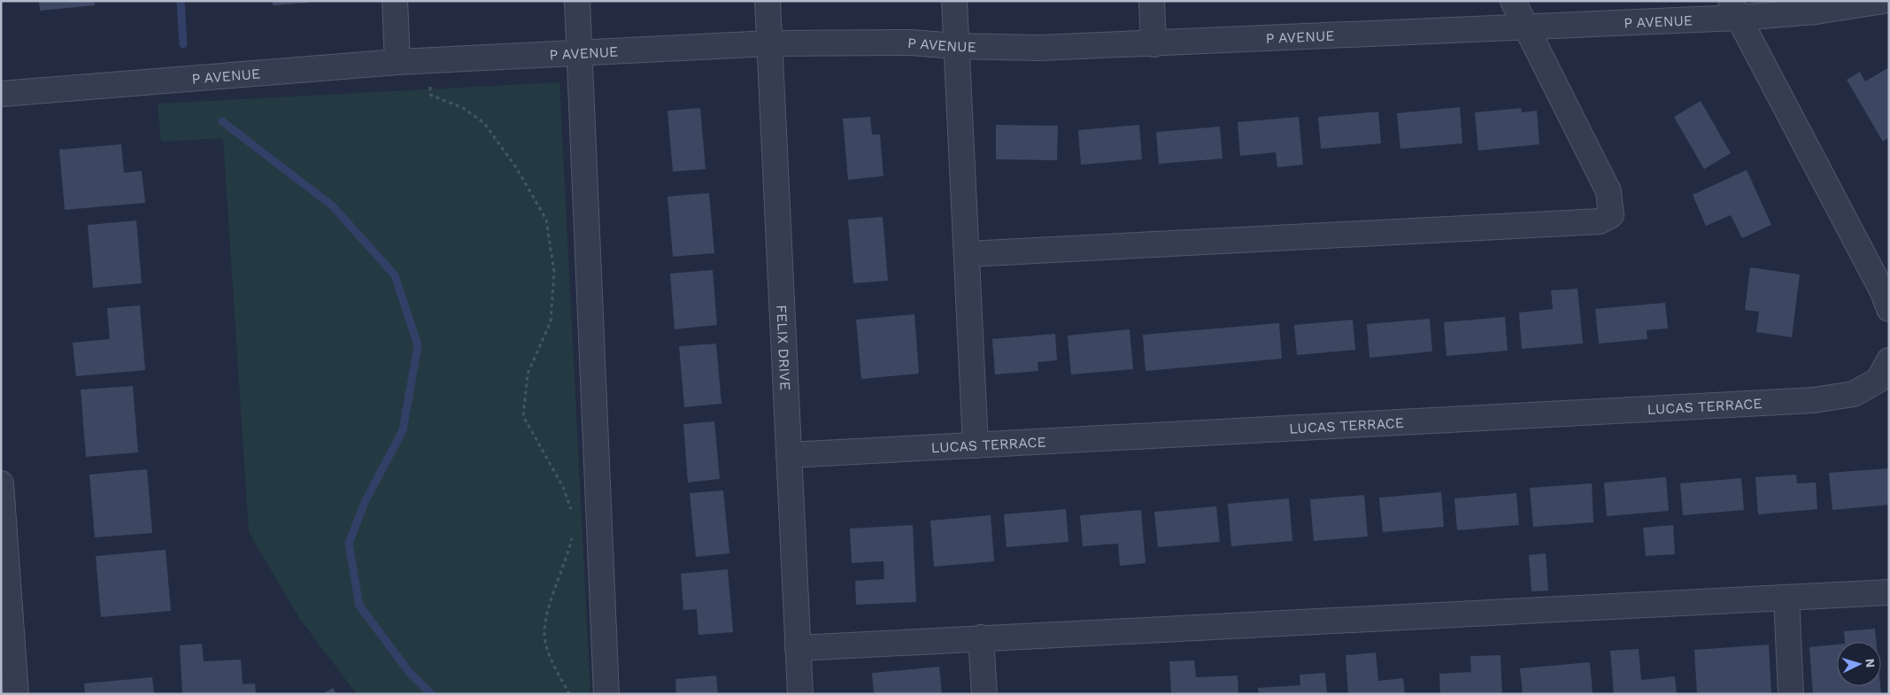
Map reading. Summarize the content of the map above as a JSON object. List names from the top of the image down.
{
  "streets": {
    "street": ["P AVENUE", "FELIX DRIVE", "LUCAS TERRACE"]
  },
  "crossings": [
    ["P AVENUE", "FELIX DRIVE"],
    ["FELIX DRIVE", "LUCAS TERRACE"]
  ],
  "north": "right"
}
